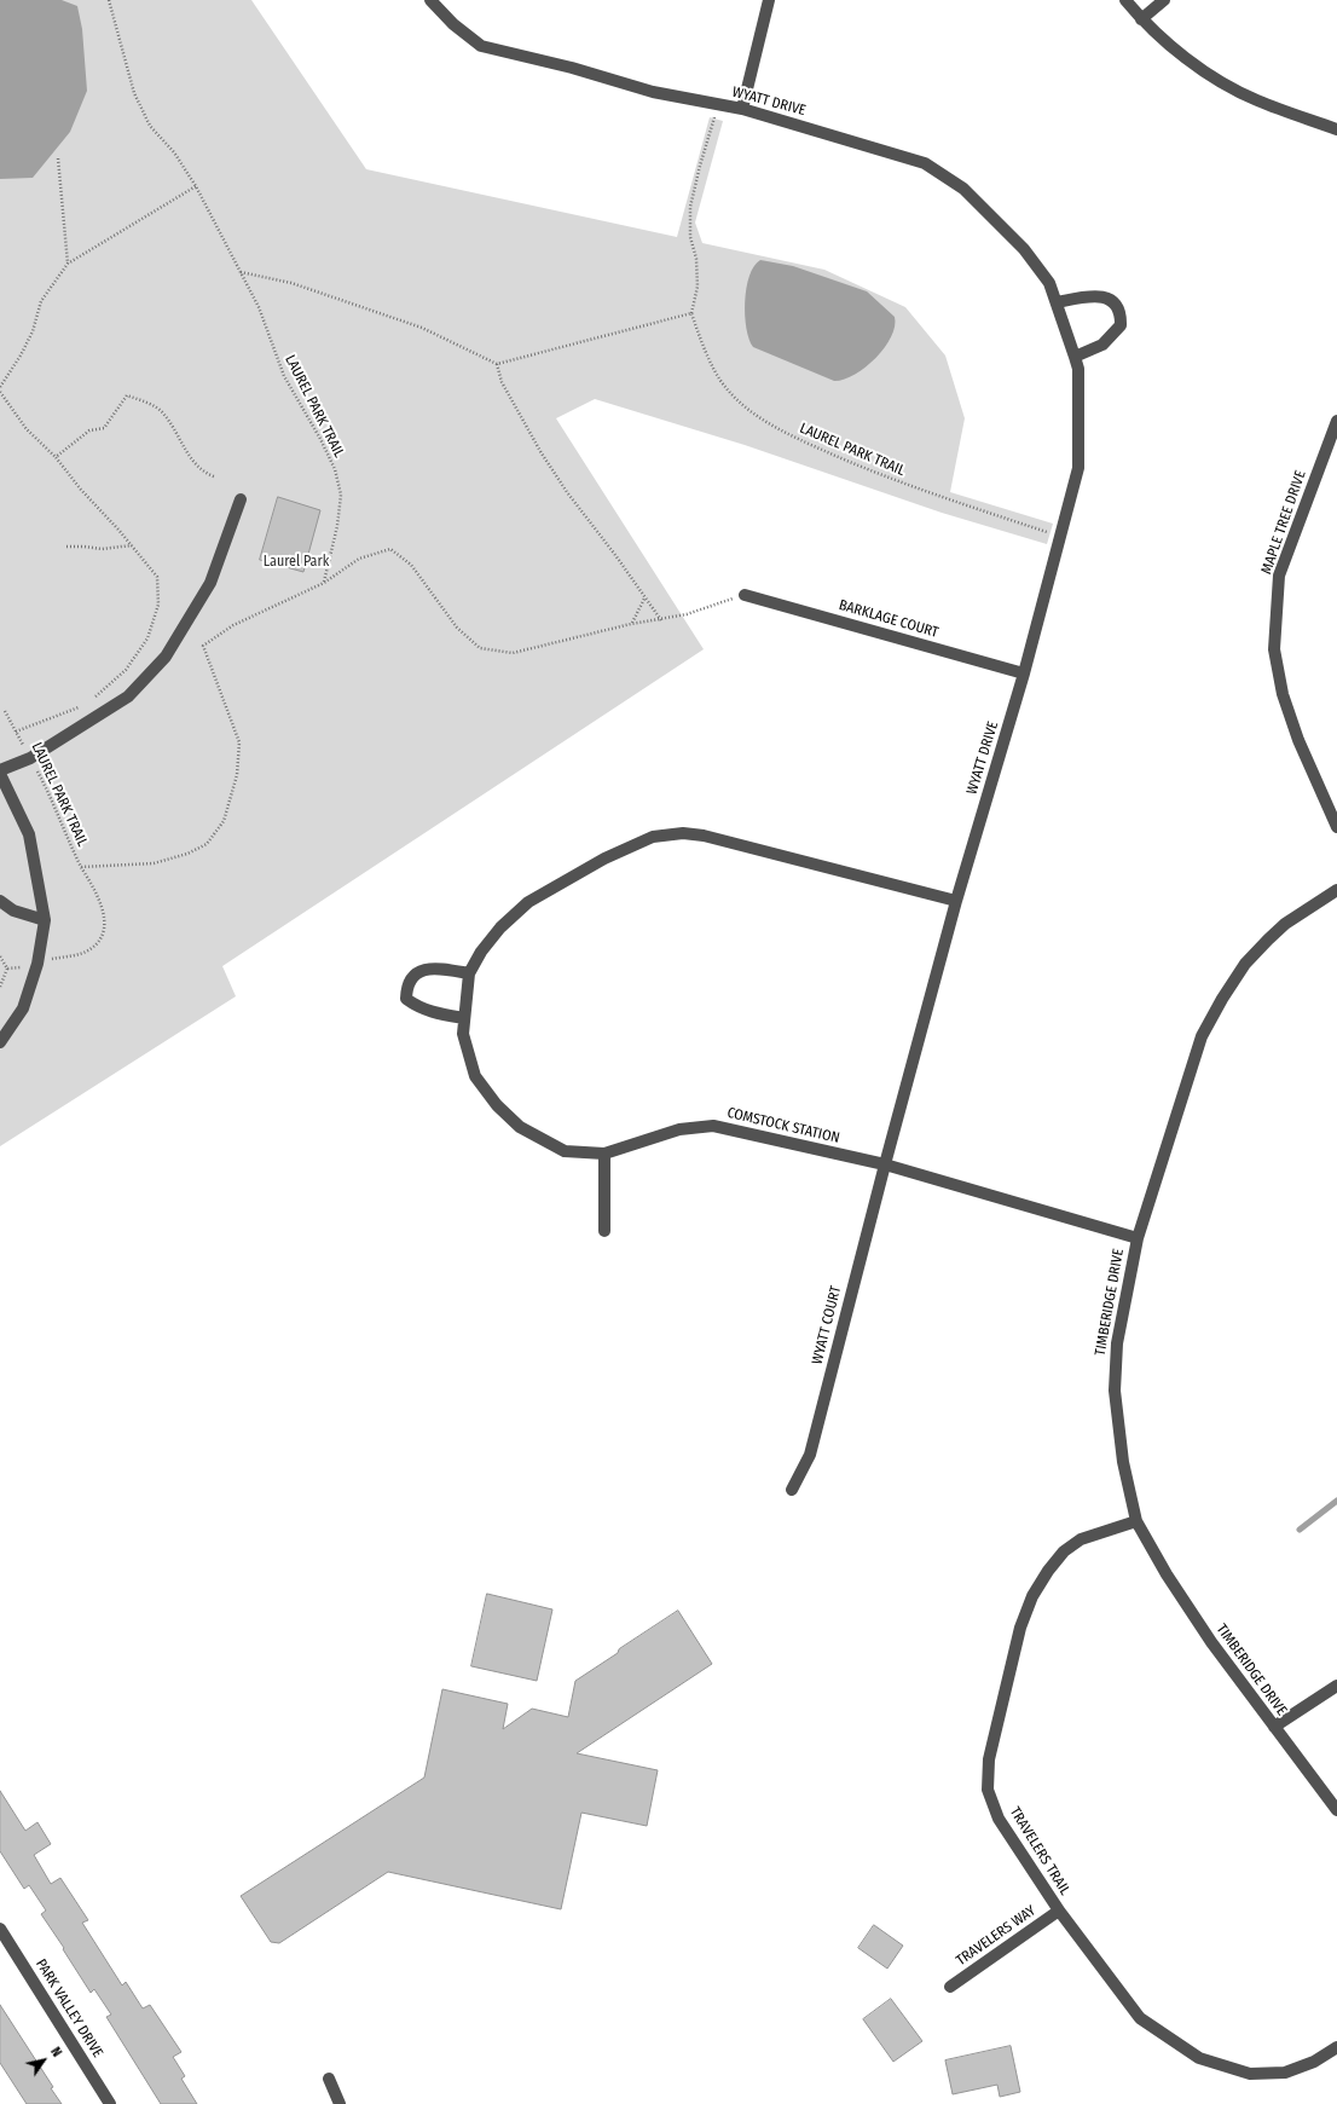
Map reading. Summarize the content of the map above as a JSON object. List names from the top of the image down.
{
  "streets": {
    "street": [
      "WYATT DRIVE",
      "MAPLE TREE DRIVE",
      "BARKLAGE COURT",
      "COMSTOCK STATION",
      "TIMBERIDGE DRIVE",
      "WYATT COURT",
      "TRAVELERS TRAIL",
      "TRAVELERS WAY",
      "PARK VALLEY DRIVE"
    ],
    "path": ["LAUREL PARK TRAIL"]
  },
  "crossings": [
    ["WYATT DRIVE", "LAUREL PARK TRAIL"],
    ["WYATT DRIVE", "BARKLAGE COURT"],
    ["WYATT DRIVE", "COMSTOCK STATION"],
    ["WYATT DRIVE", "WYATT COURT"],
    ["LAUREL PARK TRAIL", "BARKLAGE COURT"],
    ["COMSTOCK STATION", "TIMBERIDGE DRIVE"],
    ["COMSTOCK STATION", "WYATT COURT"],
    ["TIMBERIDGE DRIVE", "TRAVELERS TRAIL"],
    ["TRAVELERS TRAIL", "TRAVELERS WAY"]
  ],
  "parks": ["Laurel Park"],
  "north": "top right"
}
